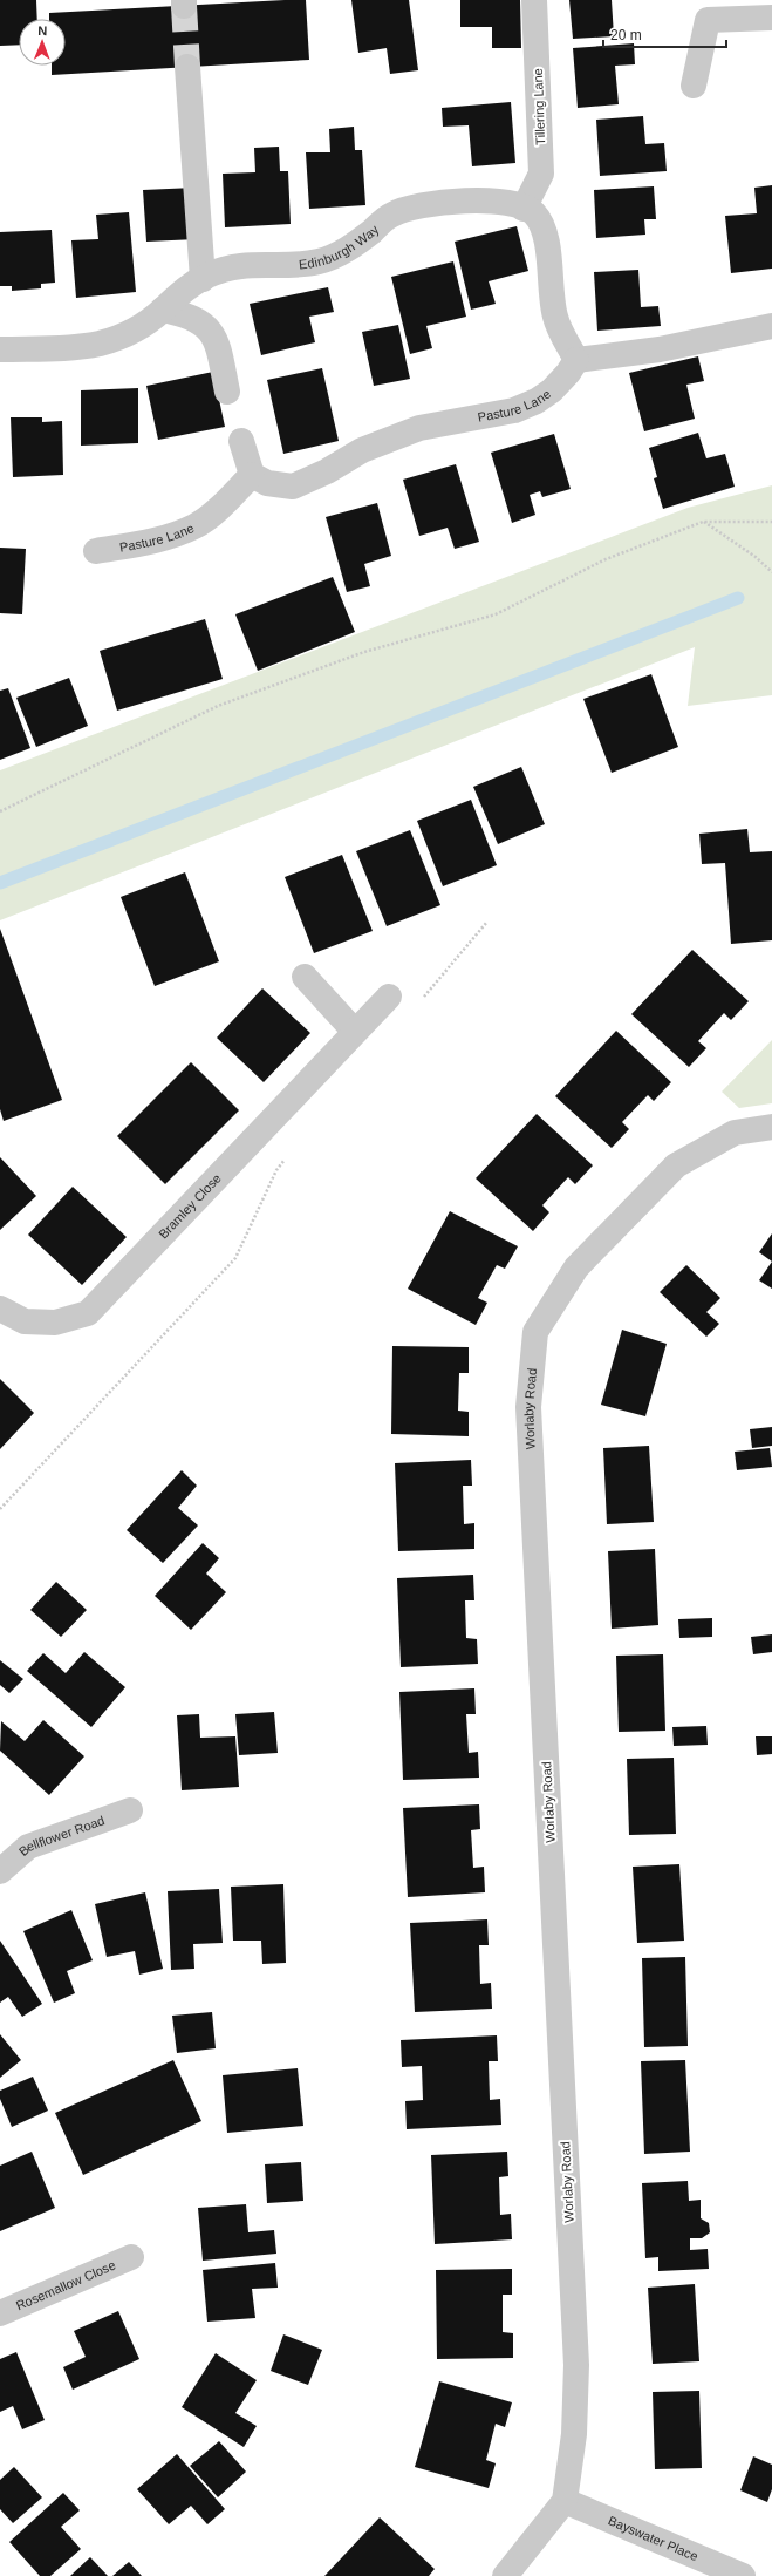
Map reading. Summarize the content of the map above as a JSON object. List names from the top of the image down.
{
  "streets": {
    "street": [
      "Tillering Lane",
      "Edinburgh Way",
      "Pasture Lane",
      "Bramley Close",
      "Worlaby Road",
      "Bellflower Road",
      "Rosemallow Close",
      "Bayswater Place"
    ]
  },
  "crossings": [
    ["Tillering Lane", "Edinburgh Way"],
    ["Edinburgh Way", "Pasture Lane"],
    ["Worlaby Road", "Bayswater Place"]
  ],
  "scale_bar": "20 m",
  "north": "top"
}
